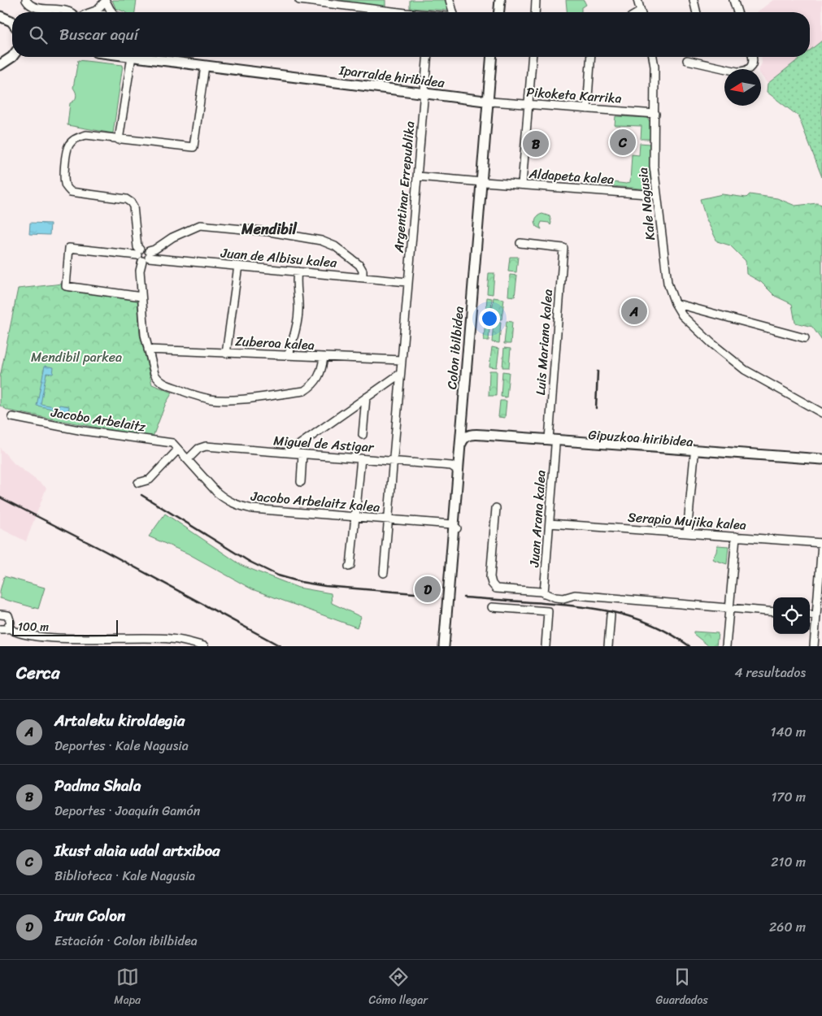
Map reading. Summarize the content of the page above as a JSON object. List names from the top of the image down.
{
  "streets": {
    "main road": ["Iparralde hiribidea", "Colon ibilbidea", "Gipuzkoa hiribidea"],
    "street": [
      "Pikoketa Karrika",
      "Aldapeta kalea",
      "Argentinar Errepublika",
      "Kale Nagusia",
      "Juan de Albisu kalea",
      "Luis Mariano kalea",
      "Zuberoa kalea",
      "Jacobo Arbelaitz",
      "Miguel de Astigar",
      "Jacobo Arbelaitz kalea",
      "Juan Arana kalea",
      "Serapio Mujika kalea"
    ]
  },
  "crossings": [
    ["Iparralde hiribidea", "Pikoketa Karrika"],
    ["Iparralde hiribidea", "Argentinar Errepublika"],
    ["Iparralde hiribidea", "Colon ibilbidea"],
    ["Pikoketa Karrika", "Kale Nagusia"],
    ["Pikoketa Karrika", "Colon ibilbidea"],
    ["Aldapeta kalea", "Argentinar Errepublika"],
    ["Aldapeta kalea", "Kale Nagusia"],
    ["Aldapeta kalea", "Colon ibilbidea"],
    ["Argentinar Errepublika", "Juan de Albisu kalea"],
    ["Argentinar Errepublika", "Zuberoa kalea"],
    ["Argentinar Errepublika", "Miguel de Astigar"],
    ["Argentinar Errepublika", "Jacobo Arbelaitz kalea"],
    ["Luis Mariano kalea", "Gipuzkoa hiribidea"],
    ["Luis Mariano kalea", "Juan Arana kalea"],
    ["Colon ibilbidea", "Gipuzkoa hiribidea"],
    ["Colon ibilbidea", "Miguel de Astigar"],
    ["Colon ibilbidea", "Jacobo Arbelaitz kalea"],
    ["Jacobo Arbelaitz", "Miguel de Astigar"],
    ["Jacobo Arbelaitz", "Jacobo Arbelaitz kalea"],
    ["Gipuzkoa hiribidea", "Juan Arana kalea"],
    ["Miguel de Astigar", "Jacobo Arbelaitz kalea"],
    ["Juan Arana kalea", "Serapio Mujika kalea"]
  ],
  "districts": ["Mendibil"],
  "parks": ["Mendibil parkea"],
  "scale_bar": "100 m",
  "north": "left",
  "page": {
    "search": "Buscar aquí",
    "pins": [
      "C",
      "B",
      "A",
      "D"
    ],
    "scale": "100 m",
    "heading": ["Cerca", "4 resultados"],
    "list": [
      {
        "mark": "A",
        "name": "Artaleku kiroldegia",
        "note": "Deportes · Kale Nagusia",
        "value": "140 m"
      },
      {
        "mark": "B",
        "name": "Padma Shala",
        "note": "Deportes · Joaquín Gamón",
        "value": "170 m"
      },
      {
        "mark": "C",
        "name": "Ikust alaia udal artxiboa",
        "note": "Biblioteca · Kale Nagusia",
        "value": "210 m"
      },
      {
        "mark": "D",
        "name": "Irun Colon",
        "note": "Estación · Colon ibilbidea",
        "value": "260 m"
      }
    ],
    "nav": ["Mapa", "Cómo llegar", "Guardados"]
  }
}
